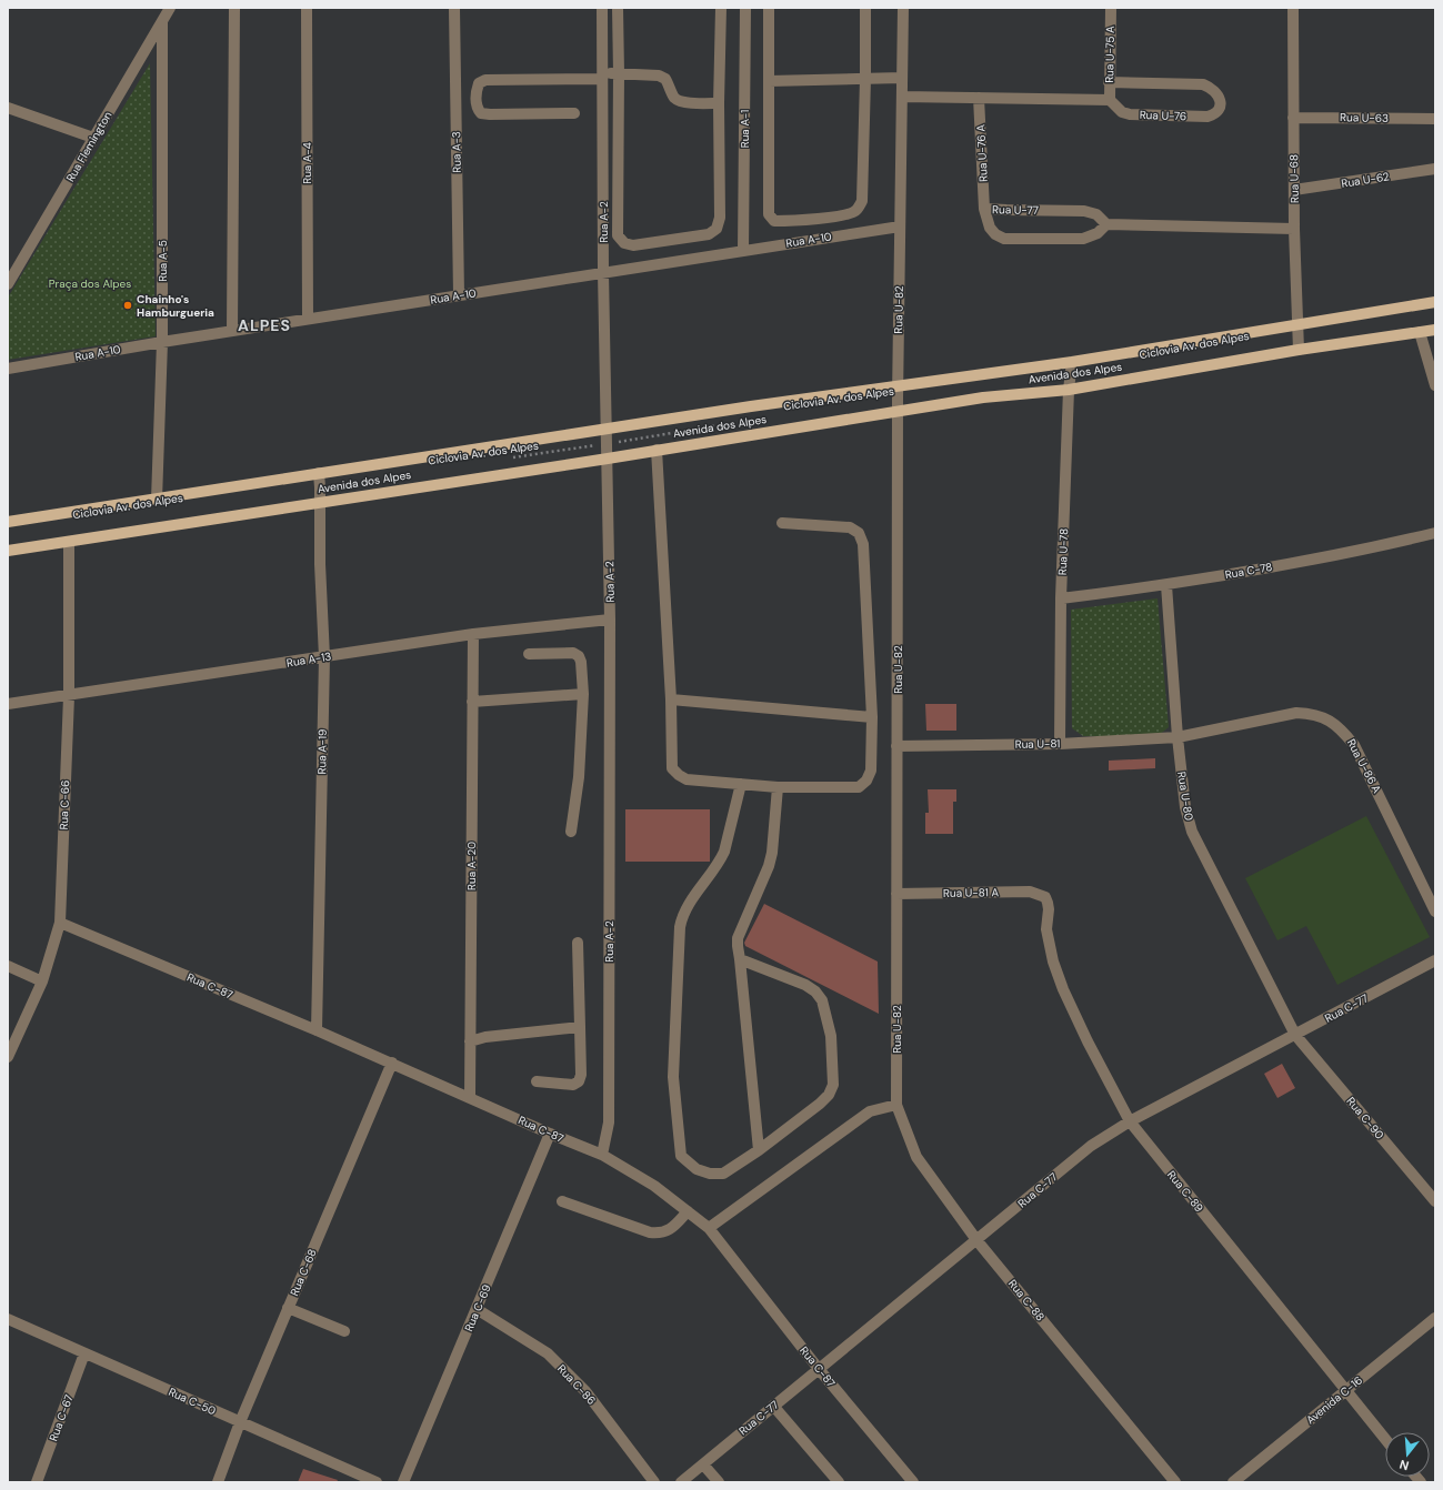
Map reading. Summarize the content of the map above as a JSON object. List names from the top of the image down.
{
  "streets": {
    "main road": ["Avenida dos Alpes"],
    "street": [
      "Rua U-75 A",
      "Rua U-76",
      "Rua U-63",
      "Rua A-1",
      "Rua Flemington",
      "Rua A-3",
      "Rua U-76 A",
      "Rua A-4",
      "Rua U-68",
      "Rua U-62",
      "Rua U-77",
      "Rua A-2",
      "Rua A-10",
      "Rua A-5",
      "Rua U-82",
      "Rua U-78",
      "Rua C-78",
      "Rua A-13",
      "Rua U-81",
      "Rua A-19",
      "Rua U-86 A",
      "Rua U-80",
      "Rua C-66",
      "Rua A-20",
      "Rua U-81 A",
      "Rua C-87",
      "Rua C-77",
      "Rua C-90",
      "Rua C-89",
      "Rua C-68",
      "Rua C-88",
      "Rua C-69",
      "Rua C-86",
      "Avenida C-16",
      "Rua C-50",
      "Rua C-67"
    ],
    "path": ["Ciclovia Av. dos Alpes"]
  },
  "crossings": [
    ["Rua U-75 A", "Rua U-76"],
    ["Rua U-63", "Rua U-68"],
    ["Rua A-1", "Rua A-10"],
    ["Rua Flemington", "Rua A-5"],
    ["Rua A-3", "Rua A-10"],
    ["Rua U-76 A", "Rua U-77"],
    ["Rua A-4", "Rua A-10"],
    ["Rua U-68", "Rua U-62"],
    ["Rua U-68", "Avenida dos Alpes"],
    ["Rua A-2", "Rua A-10"],
    ["Rua A-2", "Ciclovia Av. dos Alpes"],
    ["Rua A-2", "Avenida dos Alpes"],
    ["Rua A-2", "Rua A-13"],
    ["Rua A-2", "Rua C-87"],
    ["Rua A-10", "Rua A-5"],
    ["Rua A-10", "Rua U-82"],
    ["Rua A-5", "Avenida dos Alpes"],
    ["Rua U-82", "Avenida dos Alpes"],
    ["Rua U-82", "Rua U-81"],
    ["Rua U-82", "Rua U-81 A"],
    ["Rua U-82", "Rua C-88"],
    ["Avenida dos Alpes", "Rua U-78"],
    ["Avenida dos Alpes", "Rua A-19"],
    ["Avenida dos Alpes", "Rua C-66"],
    ["Rua U-78", "Rua C-78"],
    ["Rua U-78", "Rua U-81"],
    ["Rua C-78", "Rua U-80"],
    ["Rua A-13", "Rua A-19"],
    ["Rua A-13", "Rua C-66"],
    ["Rua A-13", "Rua A-20"],
    ["Rua U-81", "Rua U-86 A"],
    ["Rua U-81", "Rua U-80"],
    ["Rua A-19", "Rua C-87"],
    ["Rua U-86 A", "Rua U-80"],
    ["Rua U-80", "Rua C-77"],
    ["Rua U-80", "Rua C-90"],
    ["Rua C-66", "Rua C-87"],
    ["Rua A-20", "Rua C-87"],
    ["Rua U-81 A", "Rua C-89"],
    ["Rua C-87", "Rua C-77"],
    ["Rua C-87", "Rua C-68"],
    ["Rua C-87", "Rua C-69"],
    ["Rua C-77", "Rua C-90"],
    ["Rua C-77", "Rua C-89"],
    ["Rua C-77", "Rua C-88"],
    ["Rua C-89", "Avenida C-16"],
    ["Rua C-68", "Rua C-50"],
    ["Rua C-69", "Rua C-86"],
    ["Rua C-50", "Rua C-67"]
  ],
  "districts": ["ALPES"],
  "parks": ["Praça dos Alpes"],
  "places": ["Chainho's Hamburgueria"],
  "north": "bottom"
}
